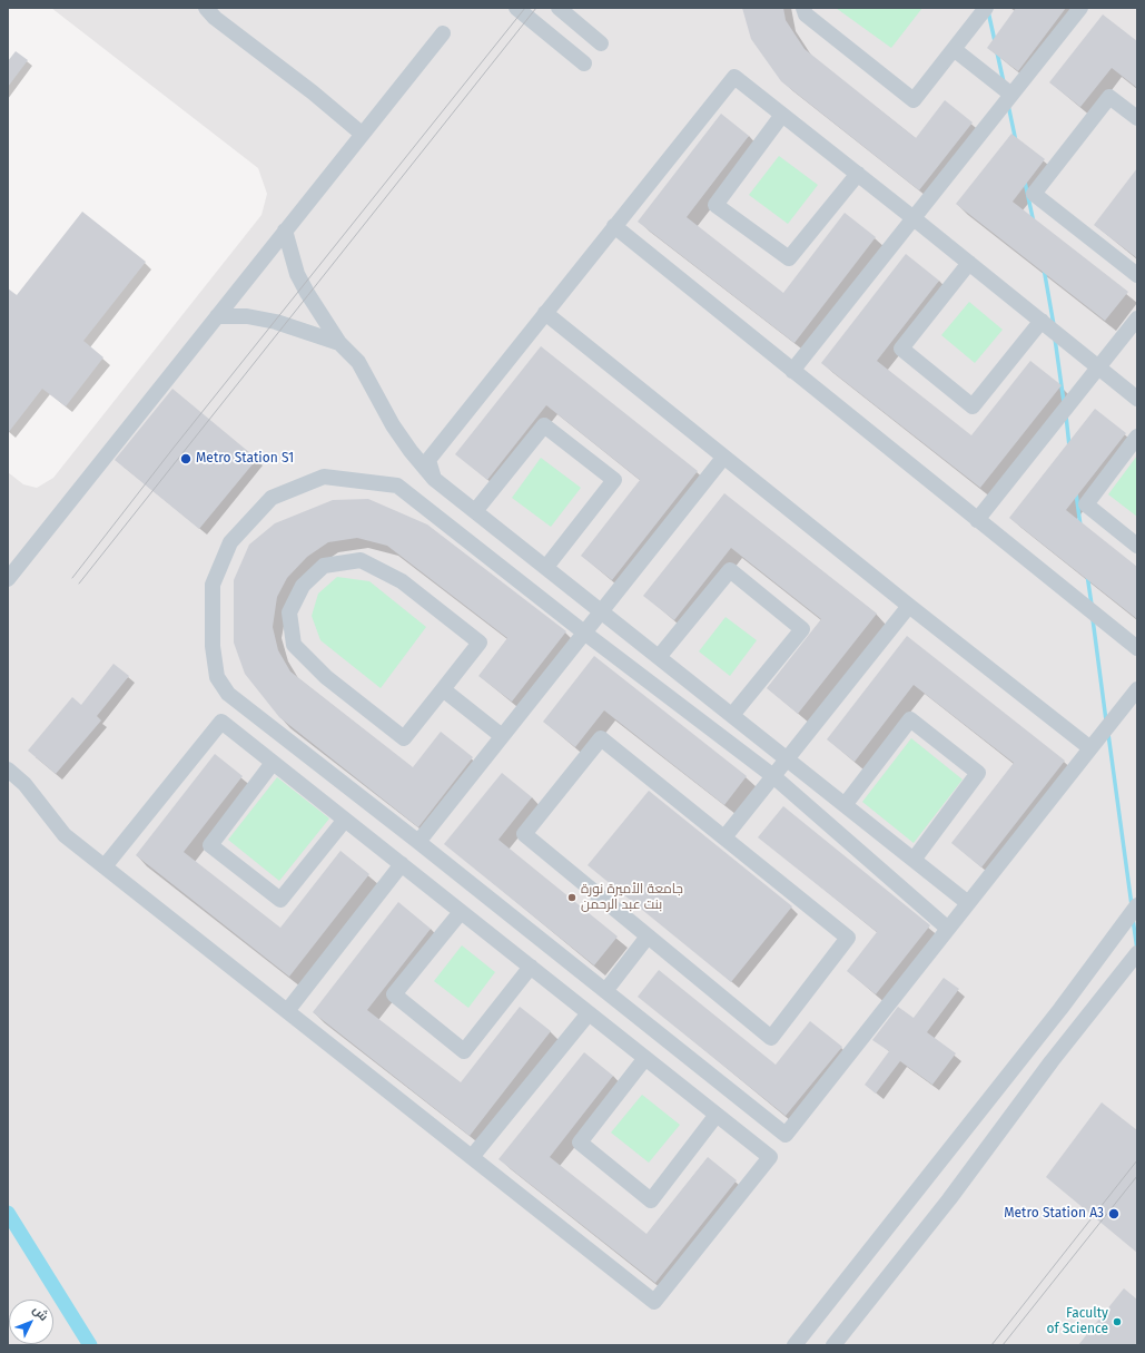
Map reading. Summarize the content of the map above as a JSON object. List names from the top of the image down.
{
  "places": [
    "Metro Station S1",
    "جامعة الأميرة نورة بنت عبد الرحمن",
    "Metro Station A3",
    "Faculty of Science"
  ],
  "north": "top right"
}
